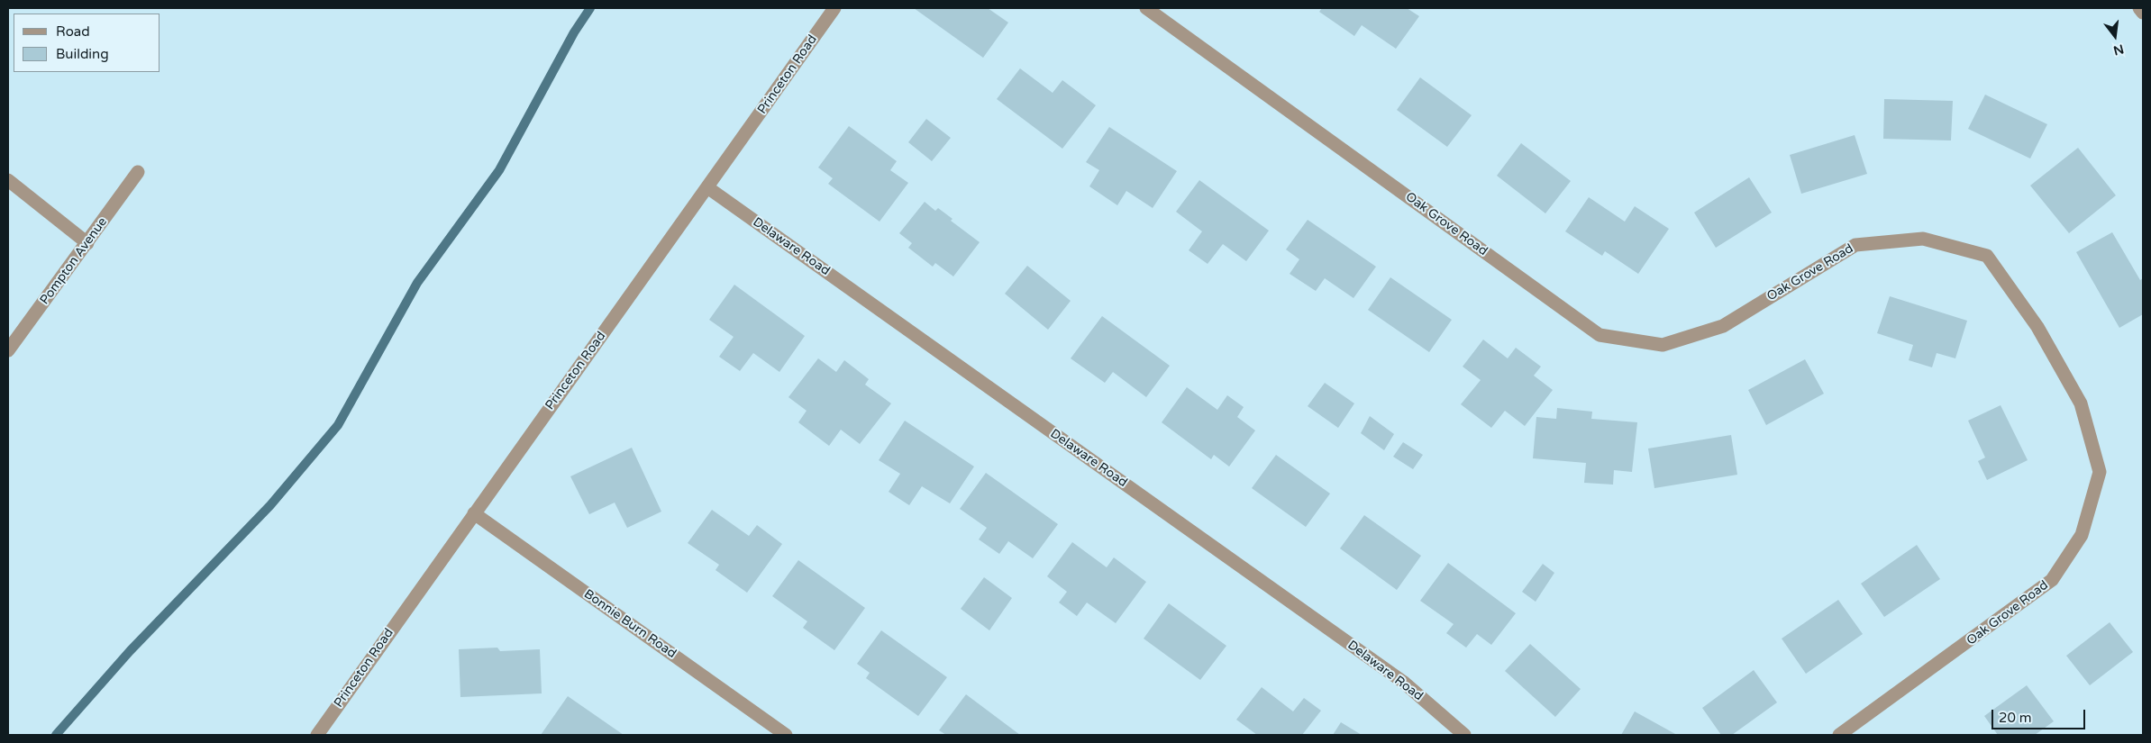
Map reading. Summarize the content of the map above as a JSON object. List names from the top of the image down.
{
  "streets": {
    "street": [
      "Princeton Road",
      "Oak Grove Road",
      "Delaware Road",
      "Pompton Avenue",
      "Bonnie Burn Road"
    ]
  },
  "crossings": [
    ["Princeton Road", "Delaware Road"],
    ["Princeton Road", "Bonnie Burn Road"]
  ],
  "legend": ["Road", "Building"],
  "scale_bar": "20 m",
  "north": "bottom"
}
